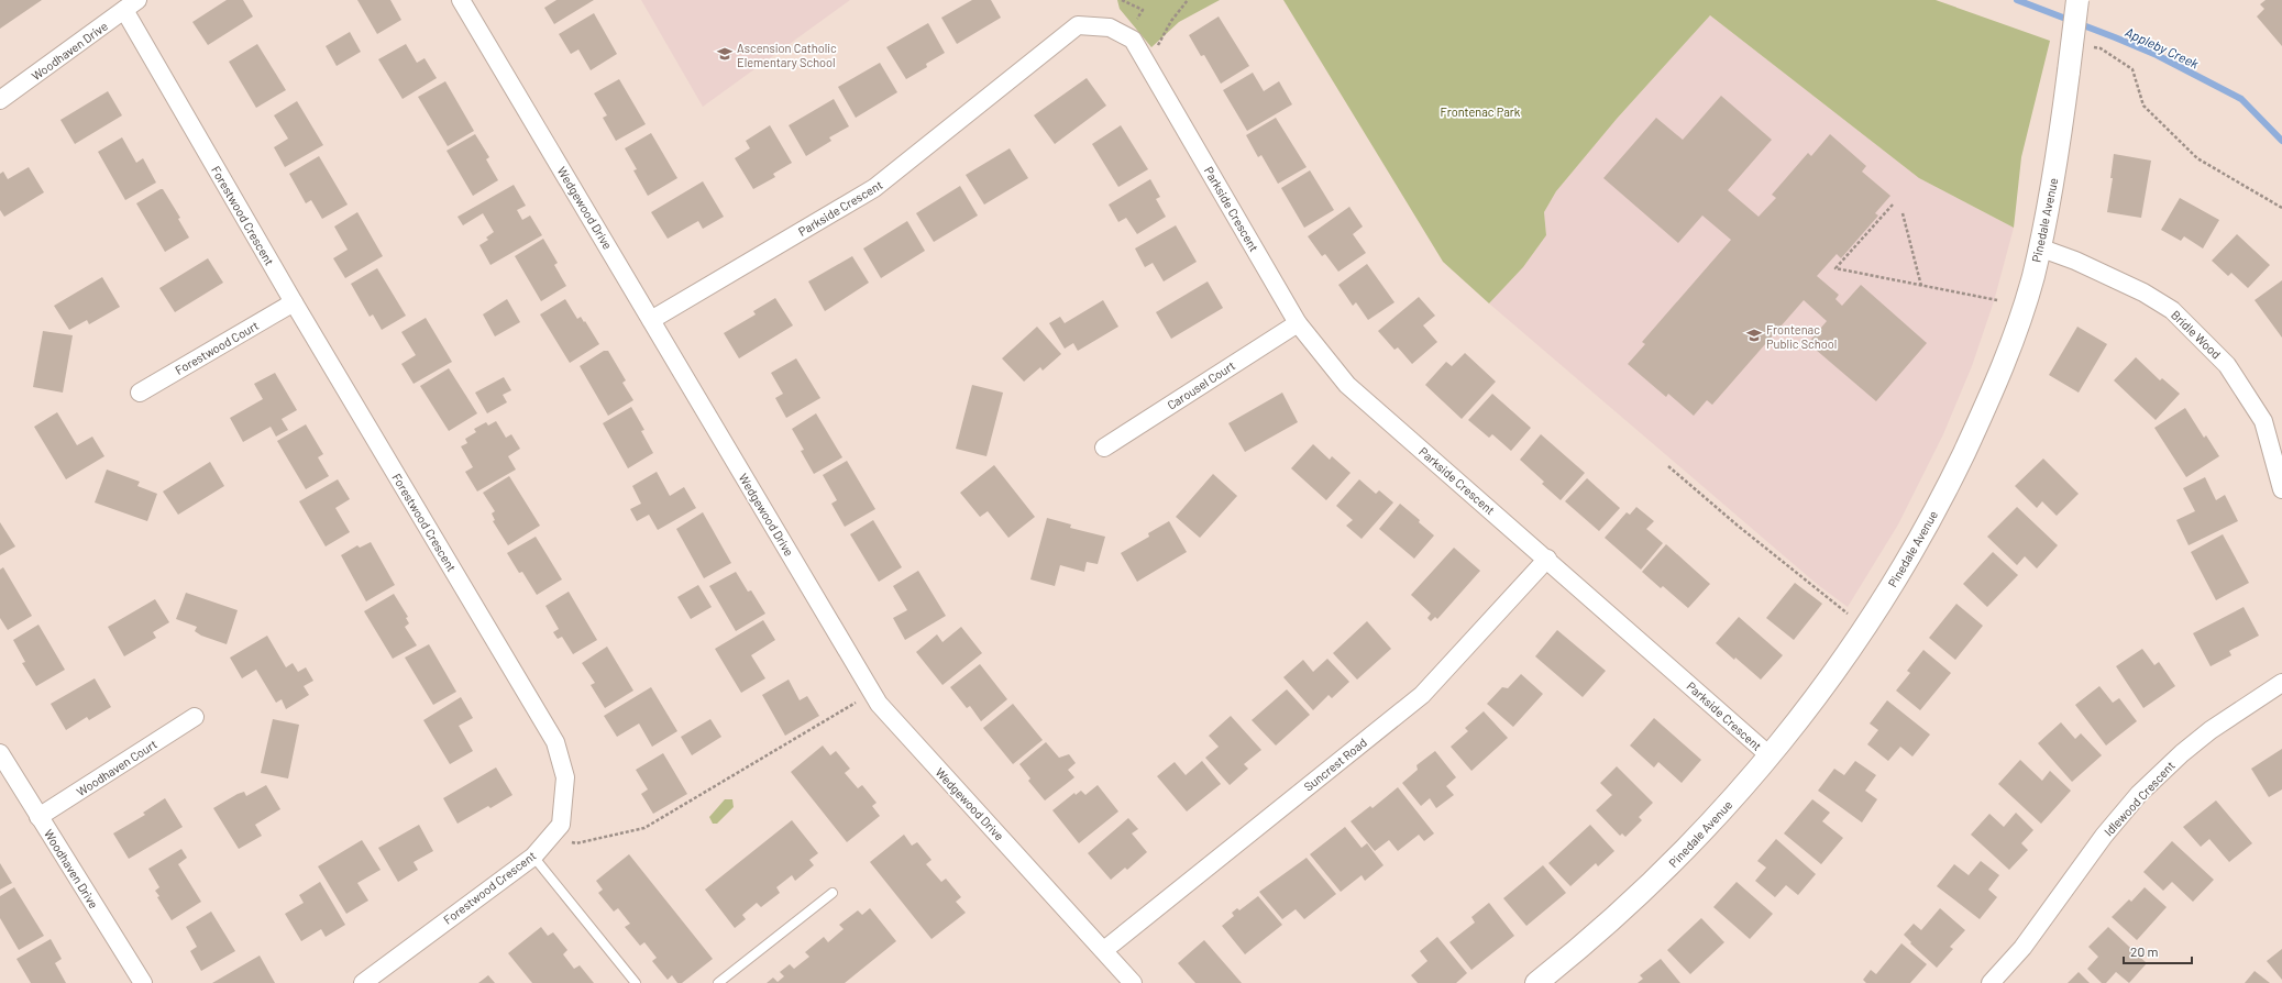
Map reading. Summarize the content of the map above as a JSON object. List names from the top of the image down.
{
  "streets": {
    "street": [
      "Woodhaven Drive",
      "Wedgewood Drive",
      "Parkside Crescent",
      "Forestwood Crescent",
      "Pinedale Avenue",
      "Bridle Wood",
      "Forestwood Court",
      "Carousel Court",
      "Suncrest Road",
      "Woodhaven Court",
      "Idlewood Crescent"
    ]
  },
  "crossings": [
    ["Woodhaven Drive", "Forestwood Crescent"],
    ["Woodhaven Drive", "Woodhaven Court"],
    ["Wedgewood Drive", "Parkside Crescent"],
    ["Wedgewood Drive", "Suncrest Road"],
    ["Parkside Crescent", "Pinedale Avenue"],
    ["Parkside Crescent", "Carousel Court"],
    ["Parkside Crescent", "Suncrest Road"],
    ["Forestwood Crescent", "Forestwood Court"],
    ["Pinedale Avenue", "Bridle Wood"]
  ],
  "water": ["Appleby Creek"],
  "parks": ["Frontenac Park"],
  "places": {
    "school or university": ["Ascension Catholic Elementary School", "Frontenac Public School"]
  },
  "scale_bar": "20 m"
}
